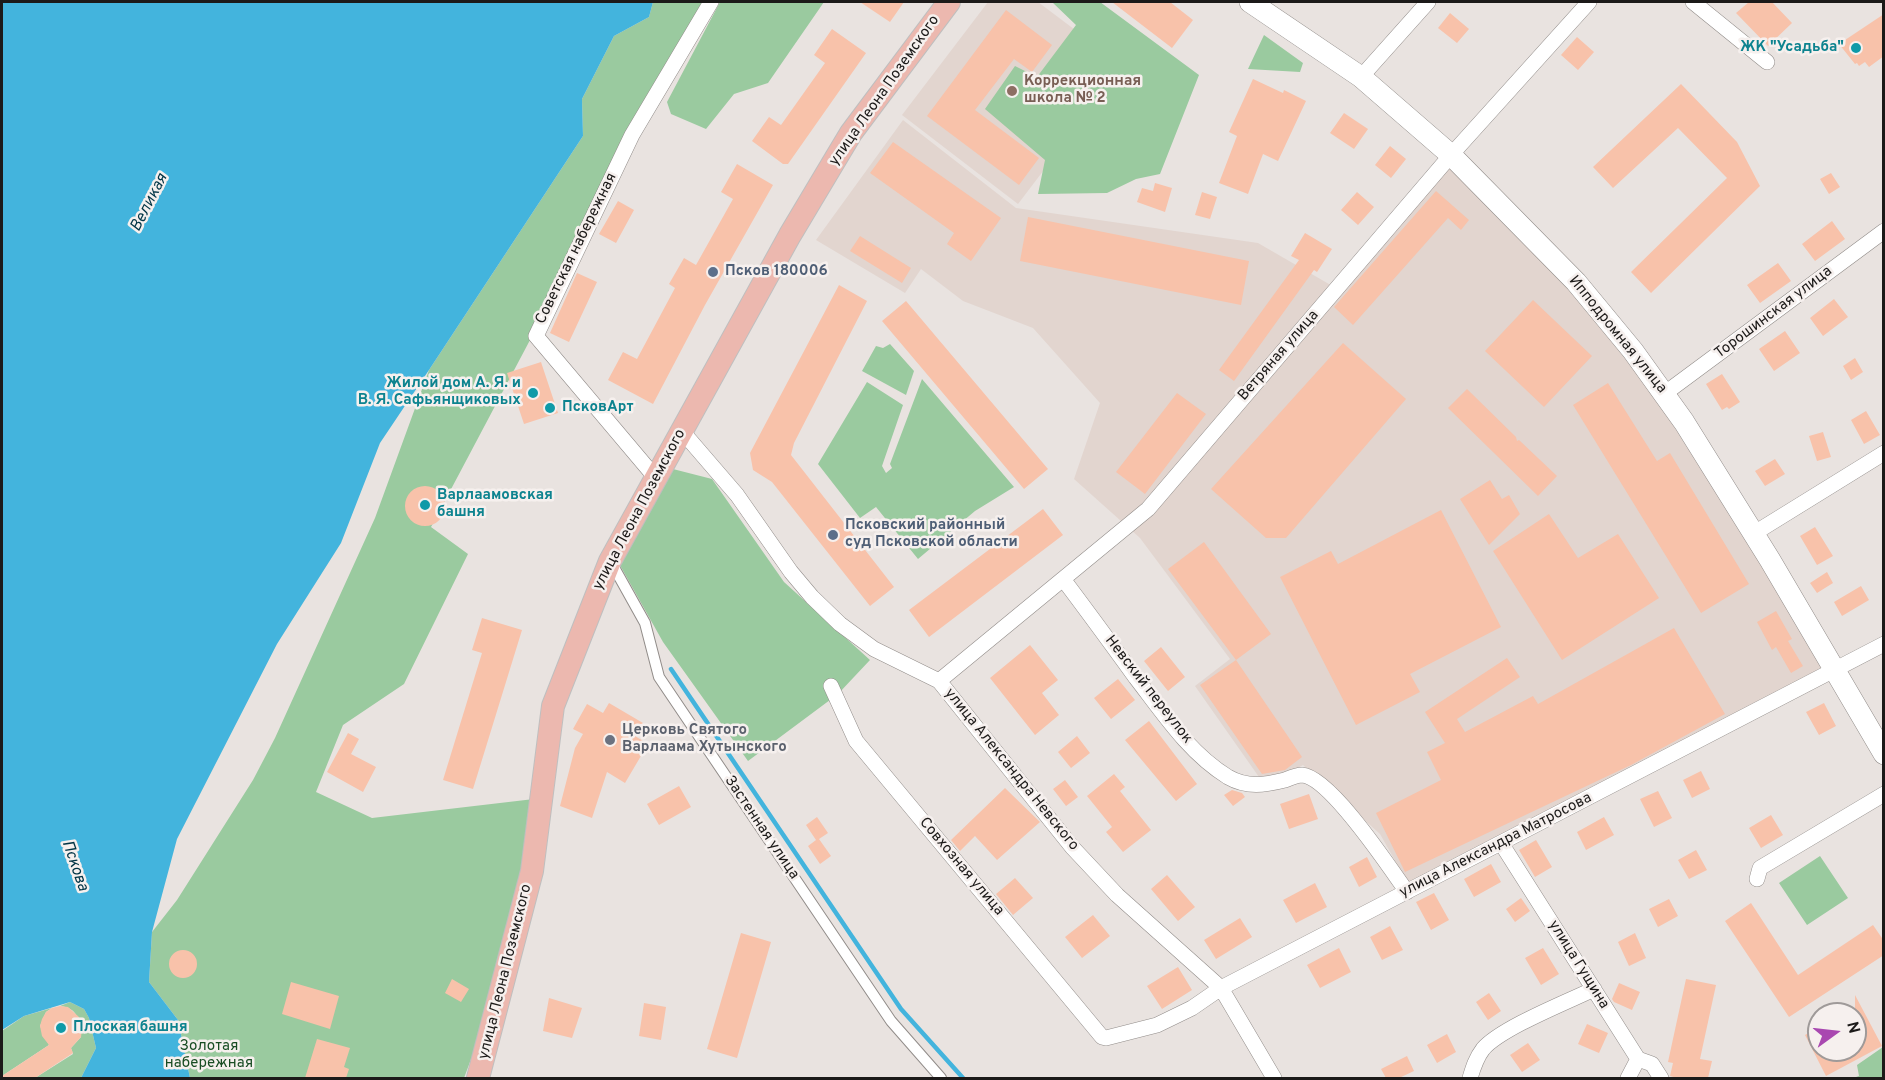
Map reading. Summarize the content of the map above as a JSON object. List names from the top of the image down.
{
  "streets": {
    "main road": ["улица Леона Поземского", "Ипподромная улица"],
    "street": [
      "Советская набережная",
      "Торошинская улица",
      "Ветряная улица",
      "Невский переулок",
      "улица Александра Невского",
      "Застенная улица",
      "улица Александра Матросова",
      "Совхозная улица",
      "улица Гущина"
    ]
  },
  "crossings": [
    ["улица Леона Поземского", "Советская набережная"],
    ["улица Леона Поземского", "улица Александра Невского"],
    ["улица Леона Поземского", "Застенная улица"],
    ["Торошинская улица", "Ипподромная улица"],
    ["Ипподромная улица", "Ветряная улица"],
    ["Ипподромная улица", "улица Александра Матросова"],
    ["Ветряная улица", "Невский переулок"],
    ["Ветряная улица", "улица Александра Невского"],
    ["Невский переулок", "улица Александра Матросова"],
    ["улица Александра Невского", "улица Александра Матросова"],
    ["улица Александра Матросова", "Совхозная улица"],
    ["улица Александра Матросова", "улица Гущина"]
  ],
  "water": ["Великая", "Пскова"],
  "parks": ["Золотая набережная"],
  "places": [
    "ЖК \"Усадьба\"",
    "Коррекционная школа № 2",
    "Псков 180006",
    "Жилой дом А. Я. и В. Я. Сафьянщиковых",
    "ПсковАрт",
    "Варлаамовская башня",
    "Псковский районный суд Псковской области",
    "Церковь Святого Варлаама Хутынского",
    "Плоская башня"
  ],
  "north": "right"
}
